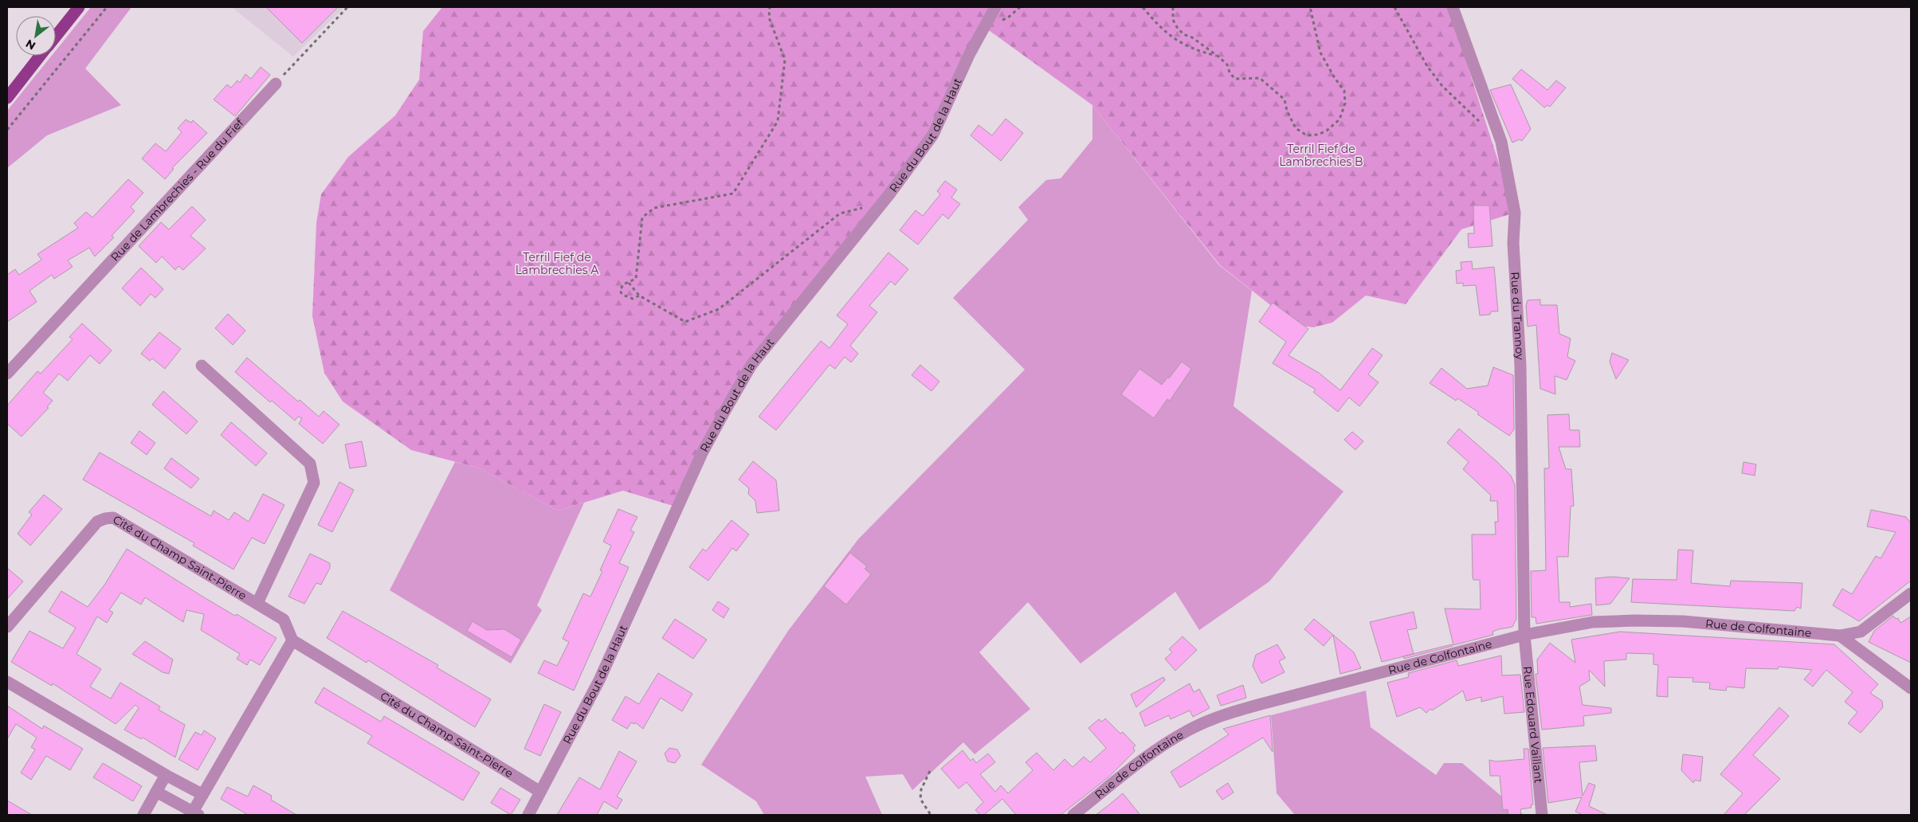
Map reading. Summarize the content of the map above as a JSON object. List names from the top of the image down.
{
  "streets": {
    "street": [
      "Rue du Bout de la Haut",
      "Rue de Lambrechies - Rue du Fief",
      "Rue du Trannoy",
      "Cité du Champ Saint-Pierre",
      "Rue de Colfontaine",
      "Rue Edouard Vaillant"
    ]
  },
  "crossings": [
    ["Rue du Bout de la Haut", "Cité du Champ Saint-Pierre"],
    ["Rue du Trannoy", "Rue de Colfontaine"],
    ["Rue du Trannoy", "Rue Edouard Vaillant"],
    ["Rue de Colfontaine", "Rue Edouard Vaillant"]
  ],
  "parks": ["Terril Fief de Lambrechies B", "Terril Fief de Lambrechies A"],
  "north": "bottom left"
}
